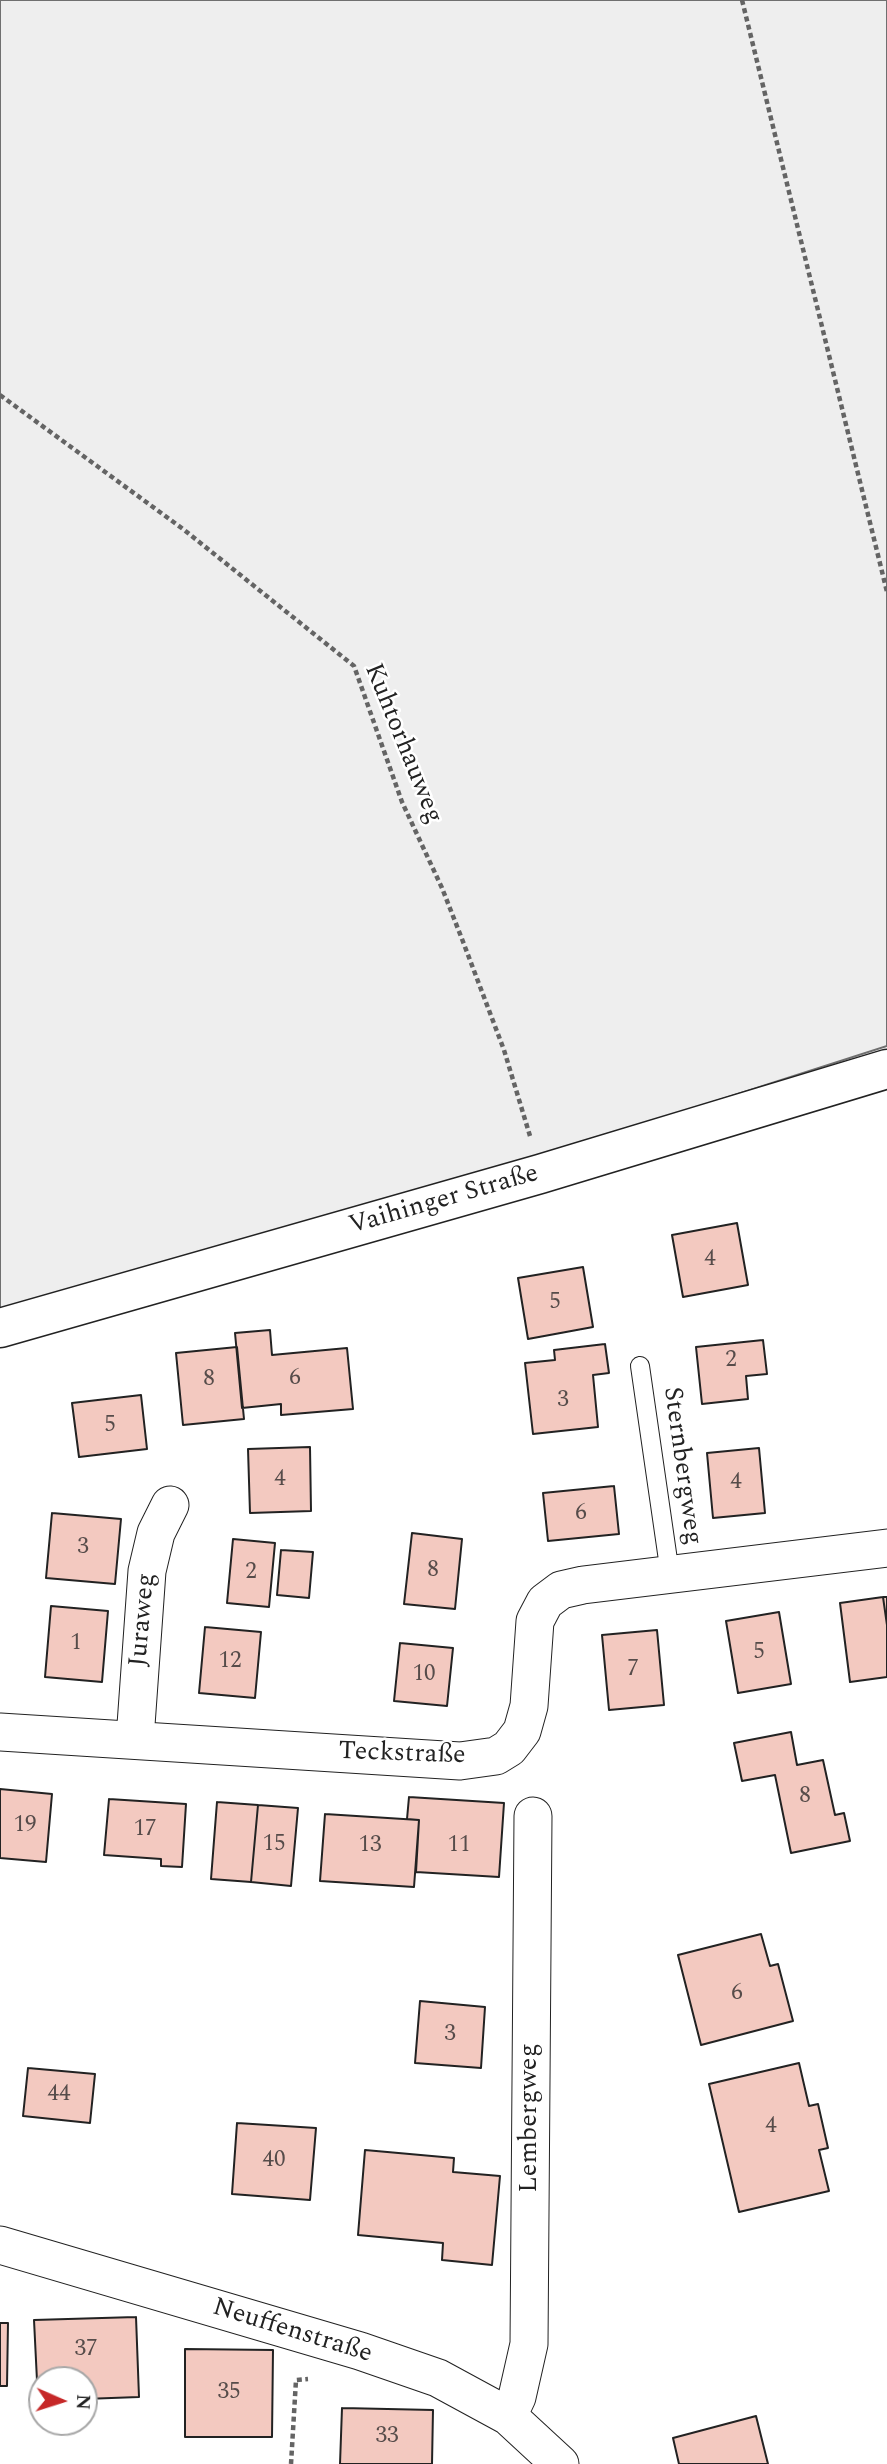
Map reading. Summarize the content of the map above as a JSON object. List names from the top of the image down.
{
  "streets": {
    "main road": ["Vaihinger Straße"],
    "street": [
      "Juraweg",
      "Teckstraße",
      "Lembergweg",
      "Neuffenstraße"
    ],
    "lane": ["Sternbergweg"],
    "path": ["Kuhtorhauweg"]
  },
  "crossings": [
    ["Kuhtorhauweg", "Vaihinger Straße"],
    ["Sternbergweg", "Teckstraße"],
    ["Juraweg", "Teckstraße"],
    ["Lembergweg", "Neuffenstraße"]
  ],
  "house_numbers": [
    "4",
    "5",
    "2",
    "6",
    "8",
    "3",
    "5",
    "4",
    "4",
    "6",
    "3",
    "8",
    "2",
    "1",
    "5",
    "12",
    "7",
    "10",
    "8",
    "19",
    "17",
    "15",
    "13",
    "11",
    "6",
    "3",
    "44",
    "4",
    "40",
    "37",
    "35",
    "33"
  ],
  "north": "right"
}
